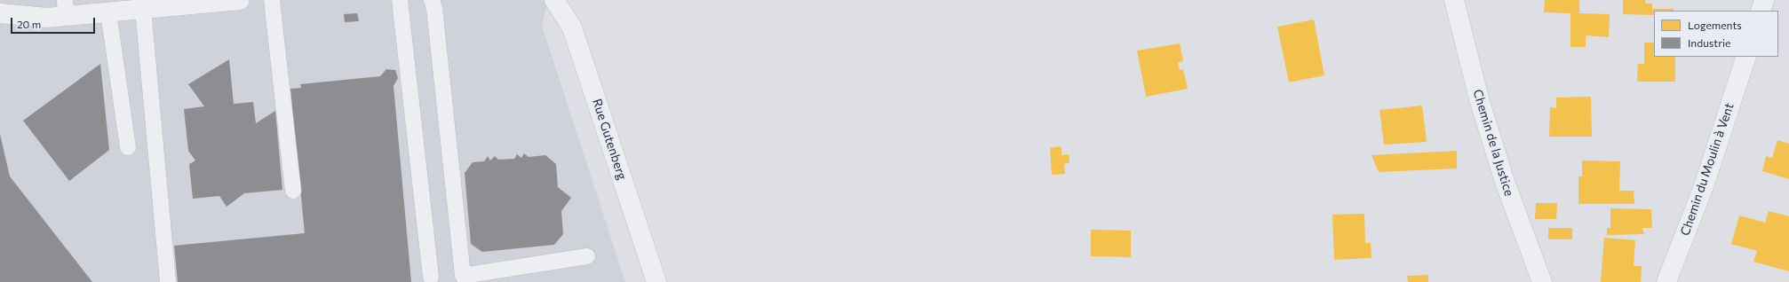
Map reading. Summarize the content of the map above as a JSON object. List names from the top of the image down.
{
  "streets": {
    "street": ["Rue Gutenberg", "Chemin de la Justice", "Chemin du Moulin à Vent"]
  },
  "legend": ["Logements", "Industrie"],
  "scale_bar": "20 m"
}
